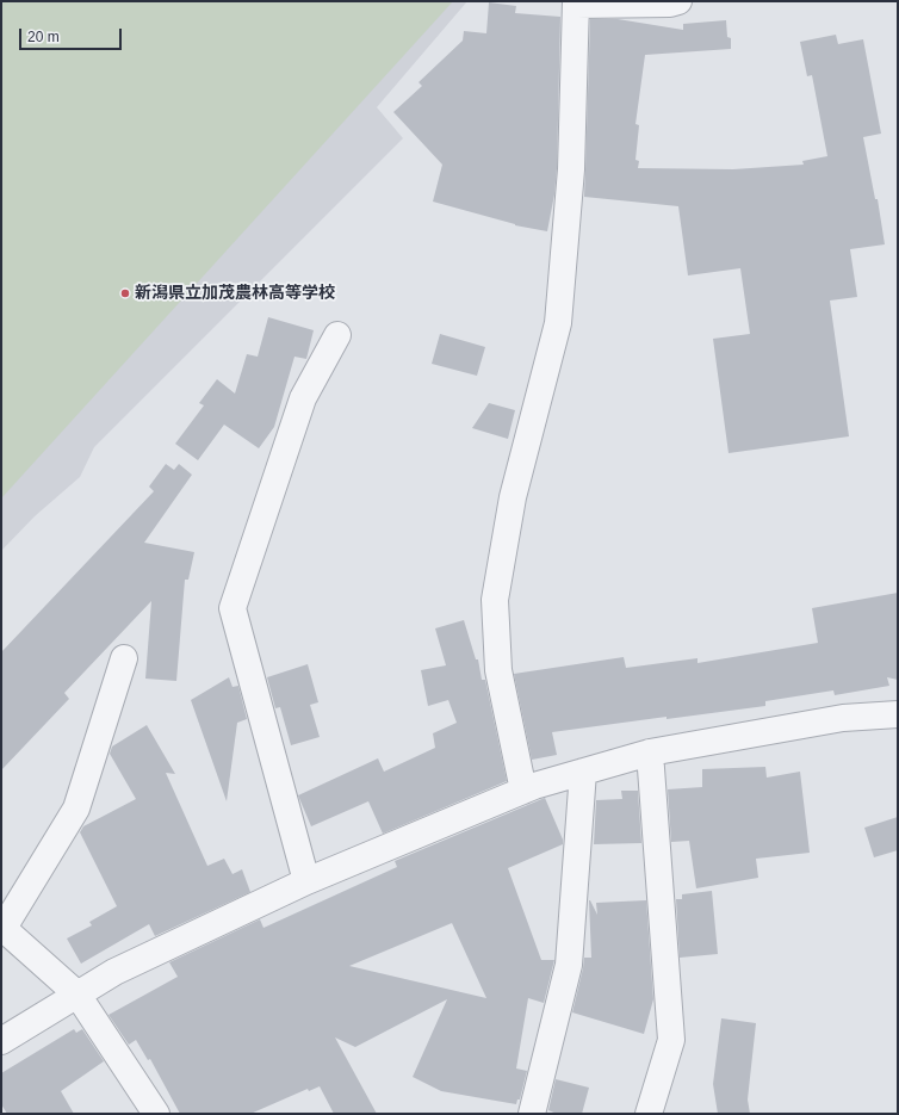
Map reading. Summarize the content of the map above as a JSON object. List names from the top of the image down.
{
  "places": ["新潟県立加茂農林高等学校"],
  "scale_bar": "20 m"
}
